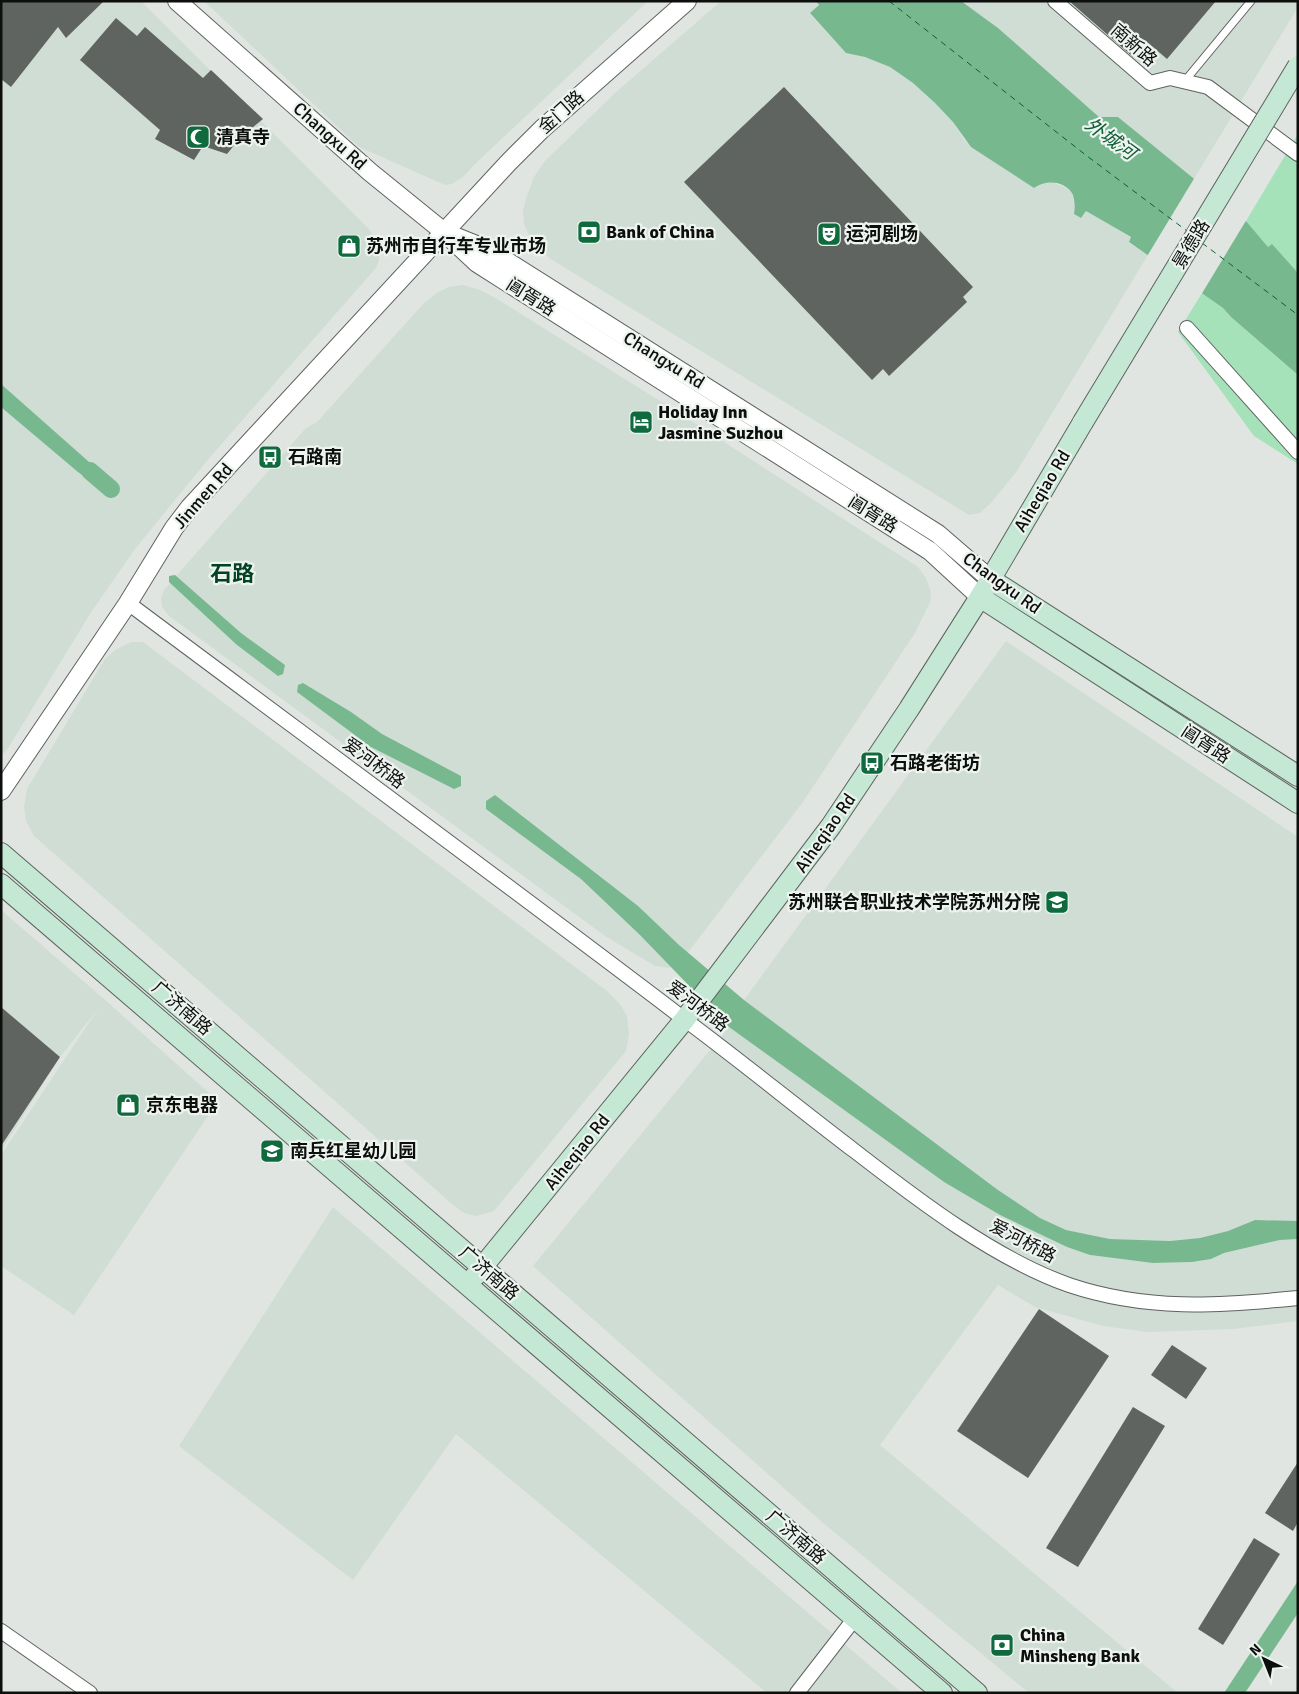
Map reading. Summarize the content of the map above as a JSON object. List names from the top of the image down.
{
  "streets": {
    "main road": [
      "Changxu Rd",
      "景德路",
      "阊胥路",
      "Aiheqiao Rd",
      "广济南路"
    ],
    "street": [
      "南新路",
      "金门路",
      "Jinmen Rd",
      "爱河桥路"
    ]
  },
  "crossings": [
    ["金门路", "Changxu Rd"],
    ["金门路", "阊胥路"],
    ["金门路", "Jinmen Rd"],
    ["Changxu Rd", "阊胥路"],
    ["Changxu Rd", "Aiheqiao Rd"],
    ["Changxu Rd", "Jinmen Rd"],
    ["景德路", "Aiheqiao Rd"],
    ["阊胥路", "Aiheqiao Rd"],
    ["阊胥路", "Jinmen Rd"],
    ["Aiheqiao Rd", "爱河桥路"],
    ["Aiheqiao Rd", "广济南路"],
    ["Jinmen Rd", "爱河桥路"]
  ],
  "districts": ["石路"],
  "water": ["外城河"],
  "places": {
    "mosque": ["清真寺"],
    "bank": ["Bank of China", "China Minsheng Bank"],
    "theatre": ["运河剧场"],
    "shop": ["苏州市自行车专业市场", "京东电器"],
    "hotel": ["Holiday Inn Jasmine Suzhou"],
    "bus stop": ["石路南", "石路老街坊"],
    "school or university": ["苏州联合职业技术学院苏州分院", "南兵红星幼儿园"]
  },
  "north": "top left"
}
